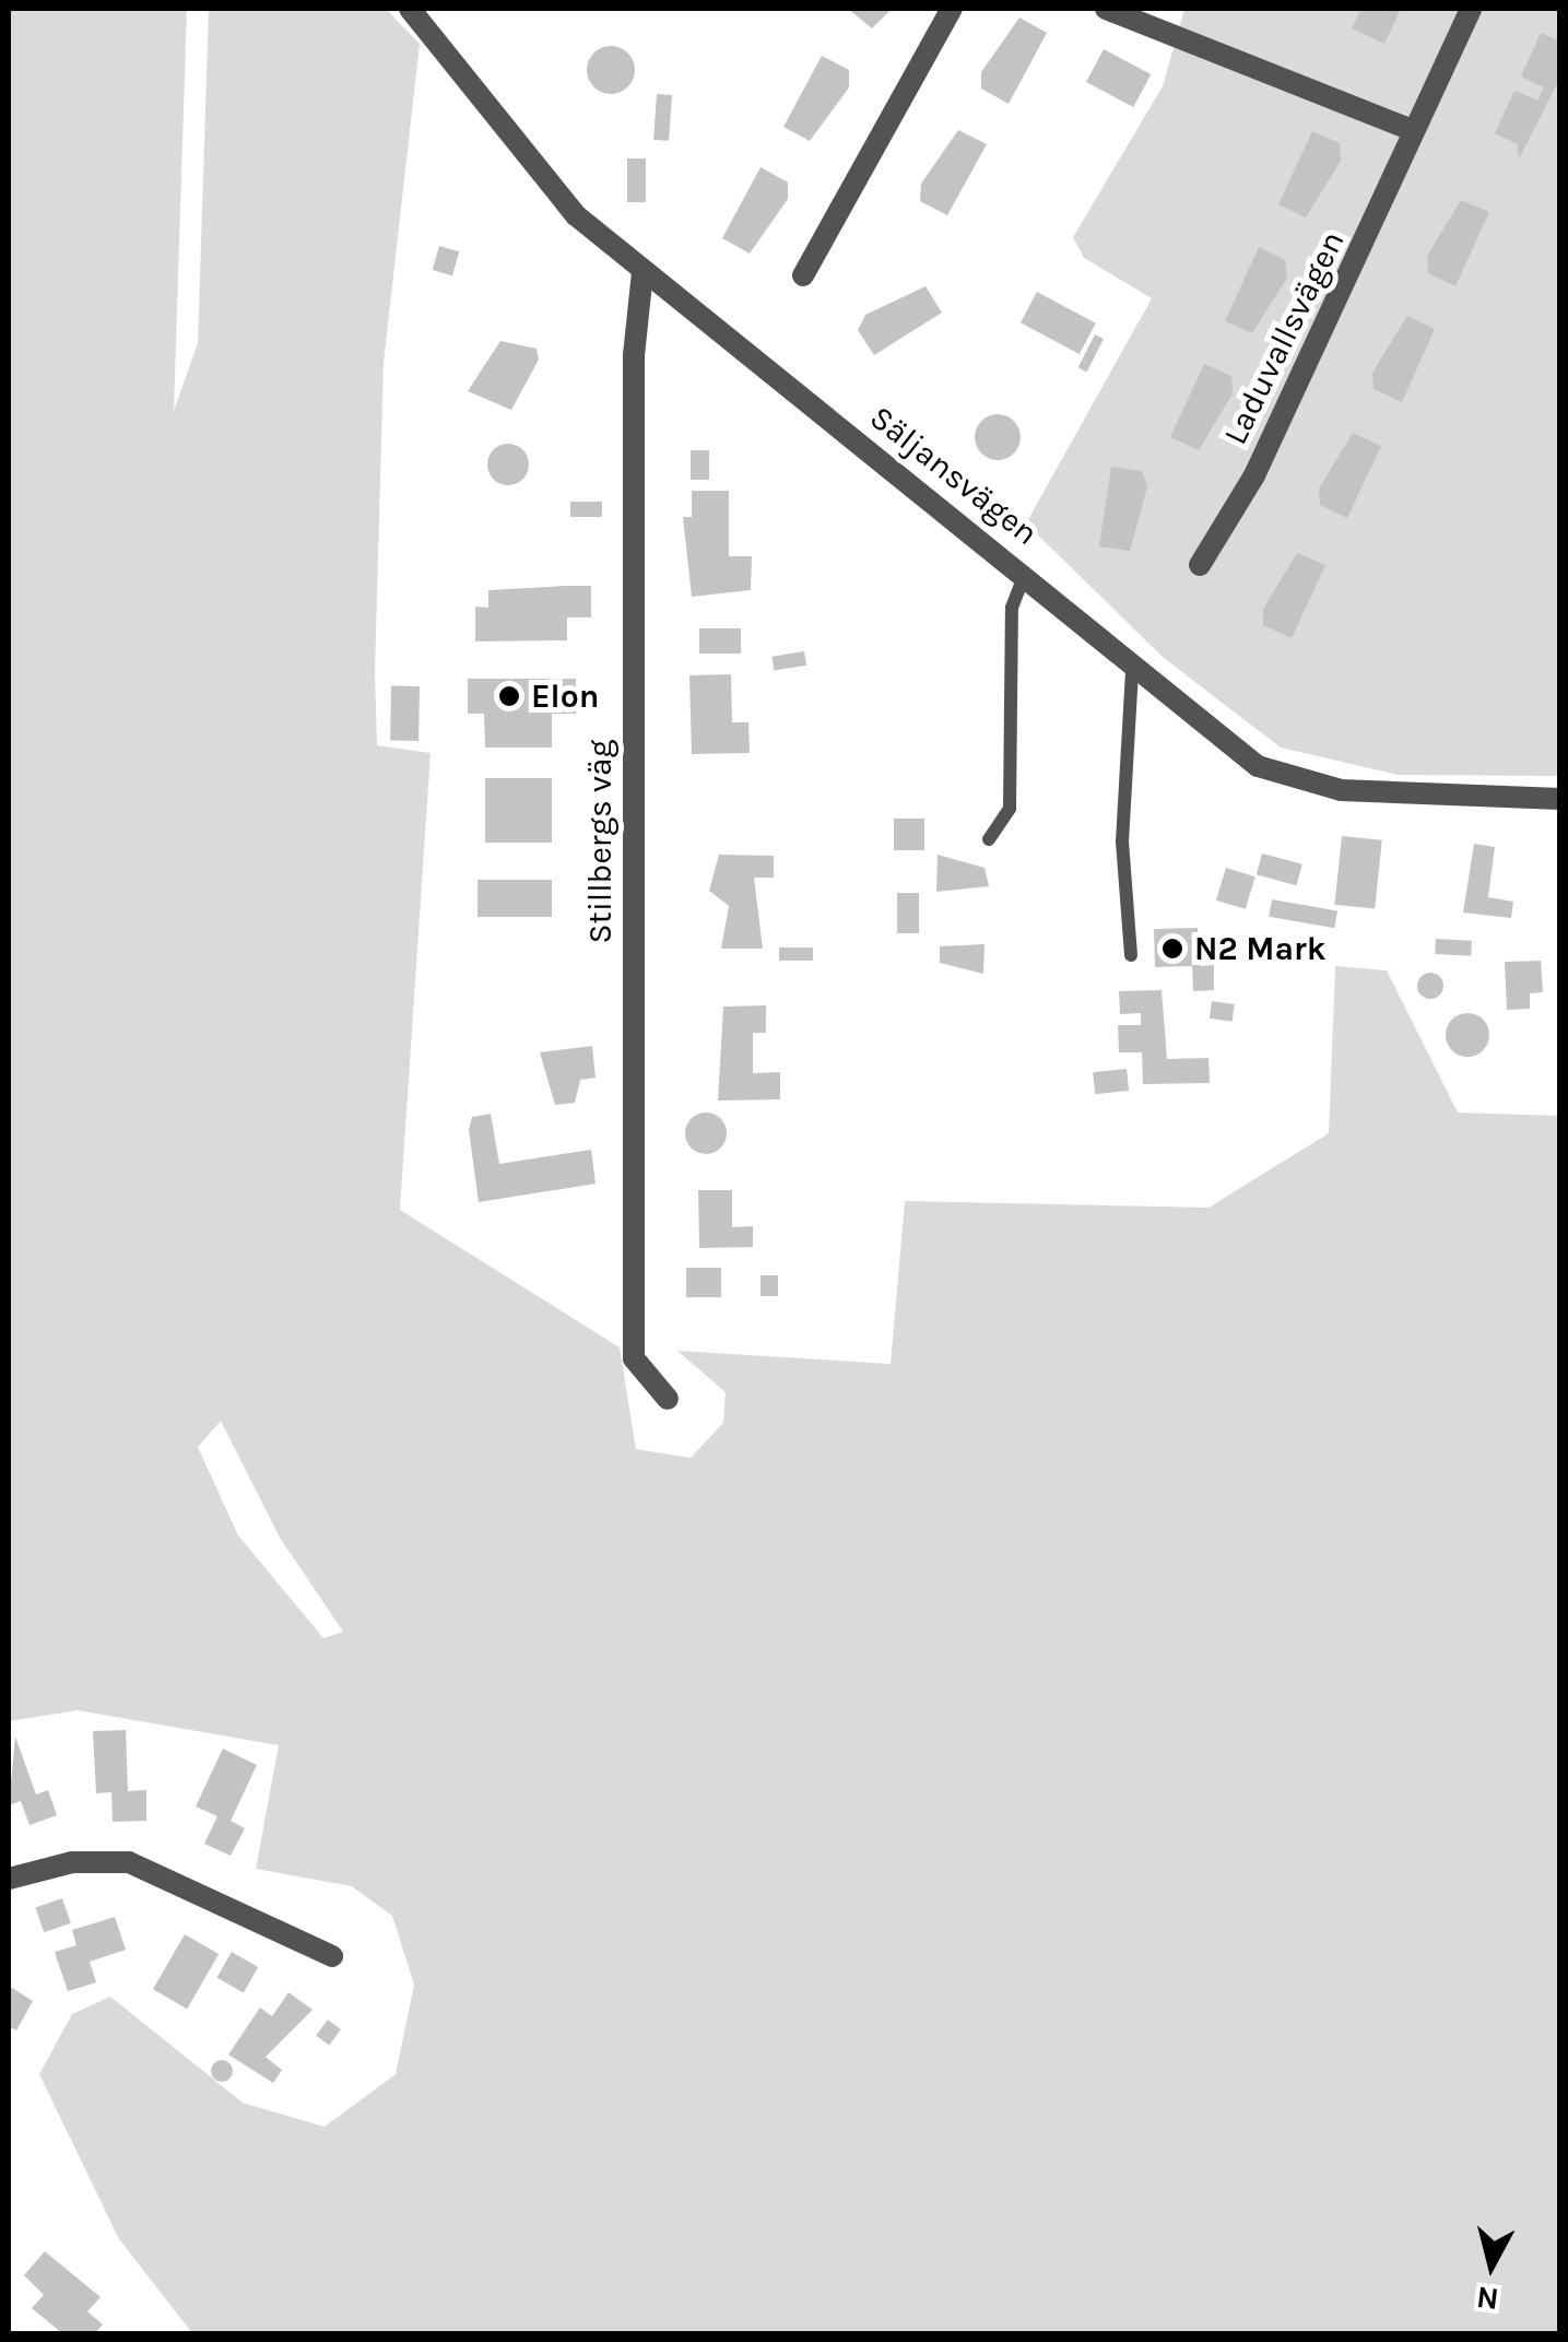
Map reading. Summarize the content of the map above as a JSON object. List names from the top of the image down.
{
  "streets": {
    "street": ["Laduvallsvägen", "Säljansvägen", "Stillbergs väg"]
  },
  "crossings": [
    ["Säljansvägen", "Stillbergs väg"]
  ],
  "places": ["Elon", "N2 Mark"],
  "north": "bottom"
}
